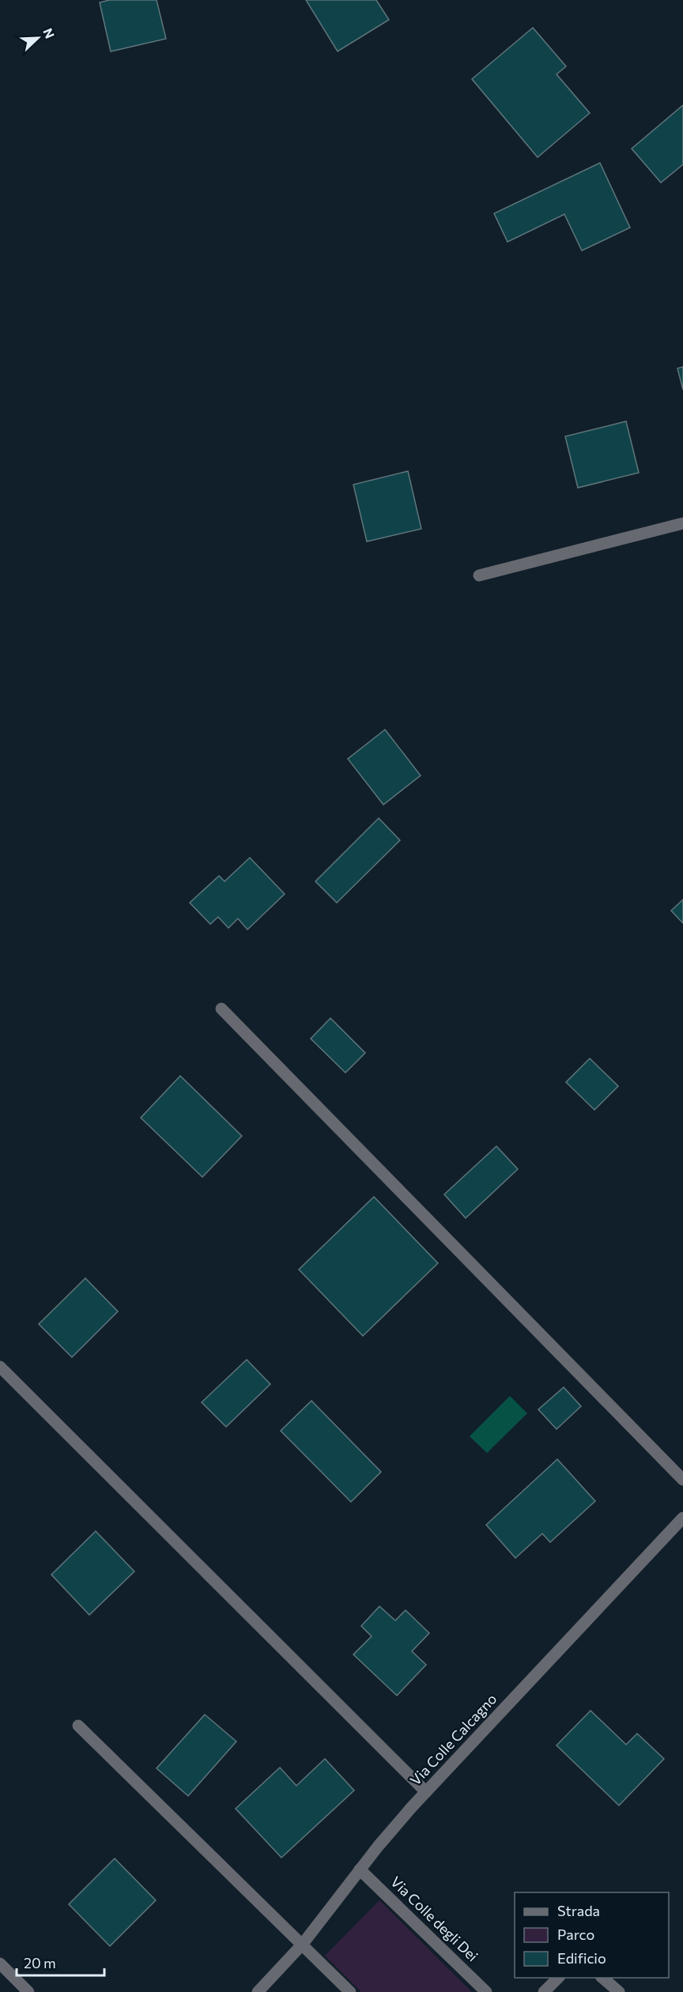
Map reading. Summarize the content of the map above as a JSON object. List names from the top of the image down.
{
  "streets": {
    "street": ["Via Colle Calcagno", "Via Colle degli Dei"]
  },
  "crossings": [
    ["Via Colle Calcagno", "Via Colle degli Dei"]
  ],
  "legend": ["Strada", "Parco", "Edificio"],
  "scale_bar": "20 m",
  "north": "top right"
}
